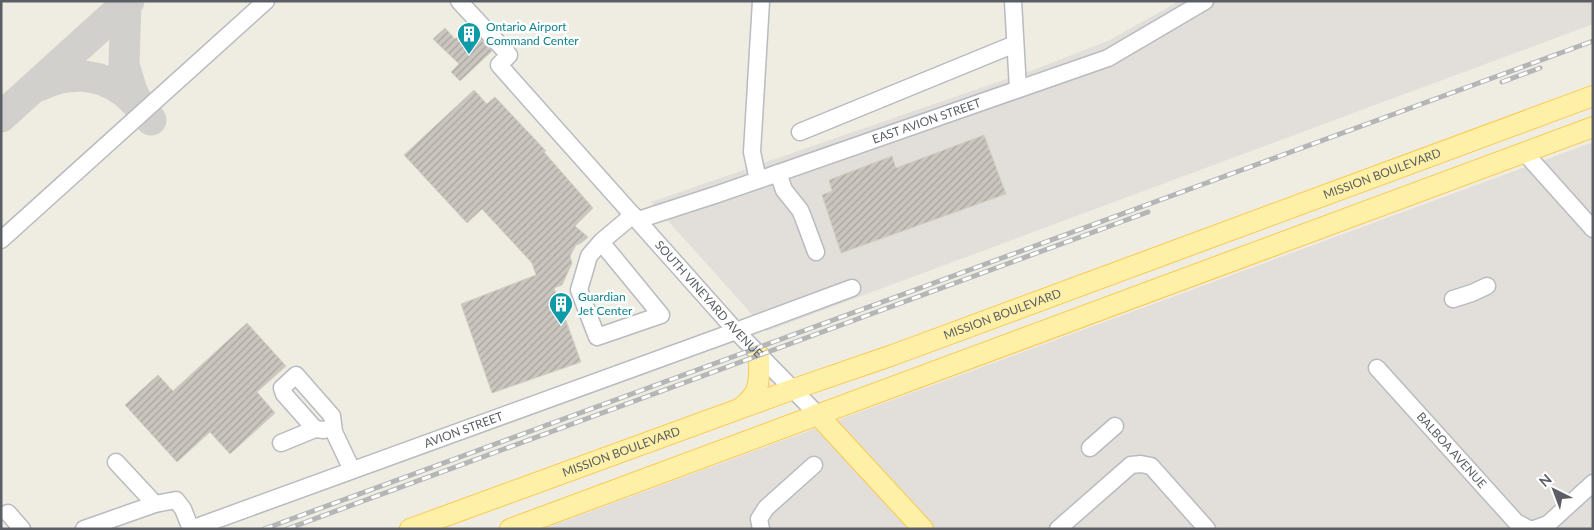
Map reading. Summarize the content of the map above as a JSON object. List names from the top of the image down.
{
  "streets": {
    "main road": ["MISSION BOULEVARD", "SOUTH VINEYARD AVENUE"],
    "street": ["EAST AVION STREET", "AVION STREET", "BALBOA AVENUE"]
  },
  "crossings": [
    ["EAST AVION STREET", "SOUTH VINEYARD AVENUE"],
    ["MISSION BOULEVARD", "SOUTH VINEYARD AVENUE"],
    ["SOUTH VINEYARD AVENUE", "AVION STREET"]
  ],
  "places": {
    "building": ["Ontario Airport Command Center", "Guardian Jet Center"]
  },
  "north": "top left"
}
